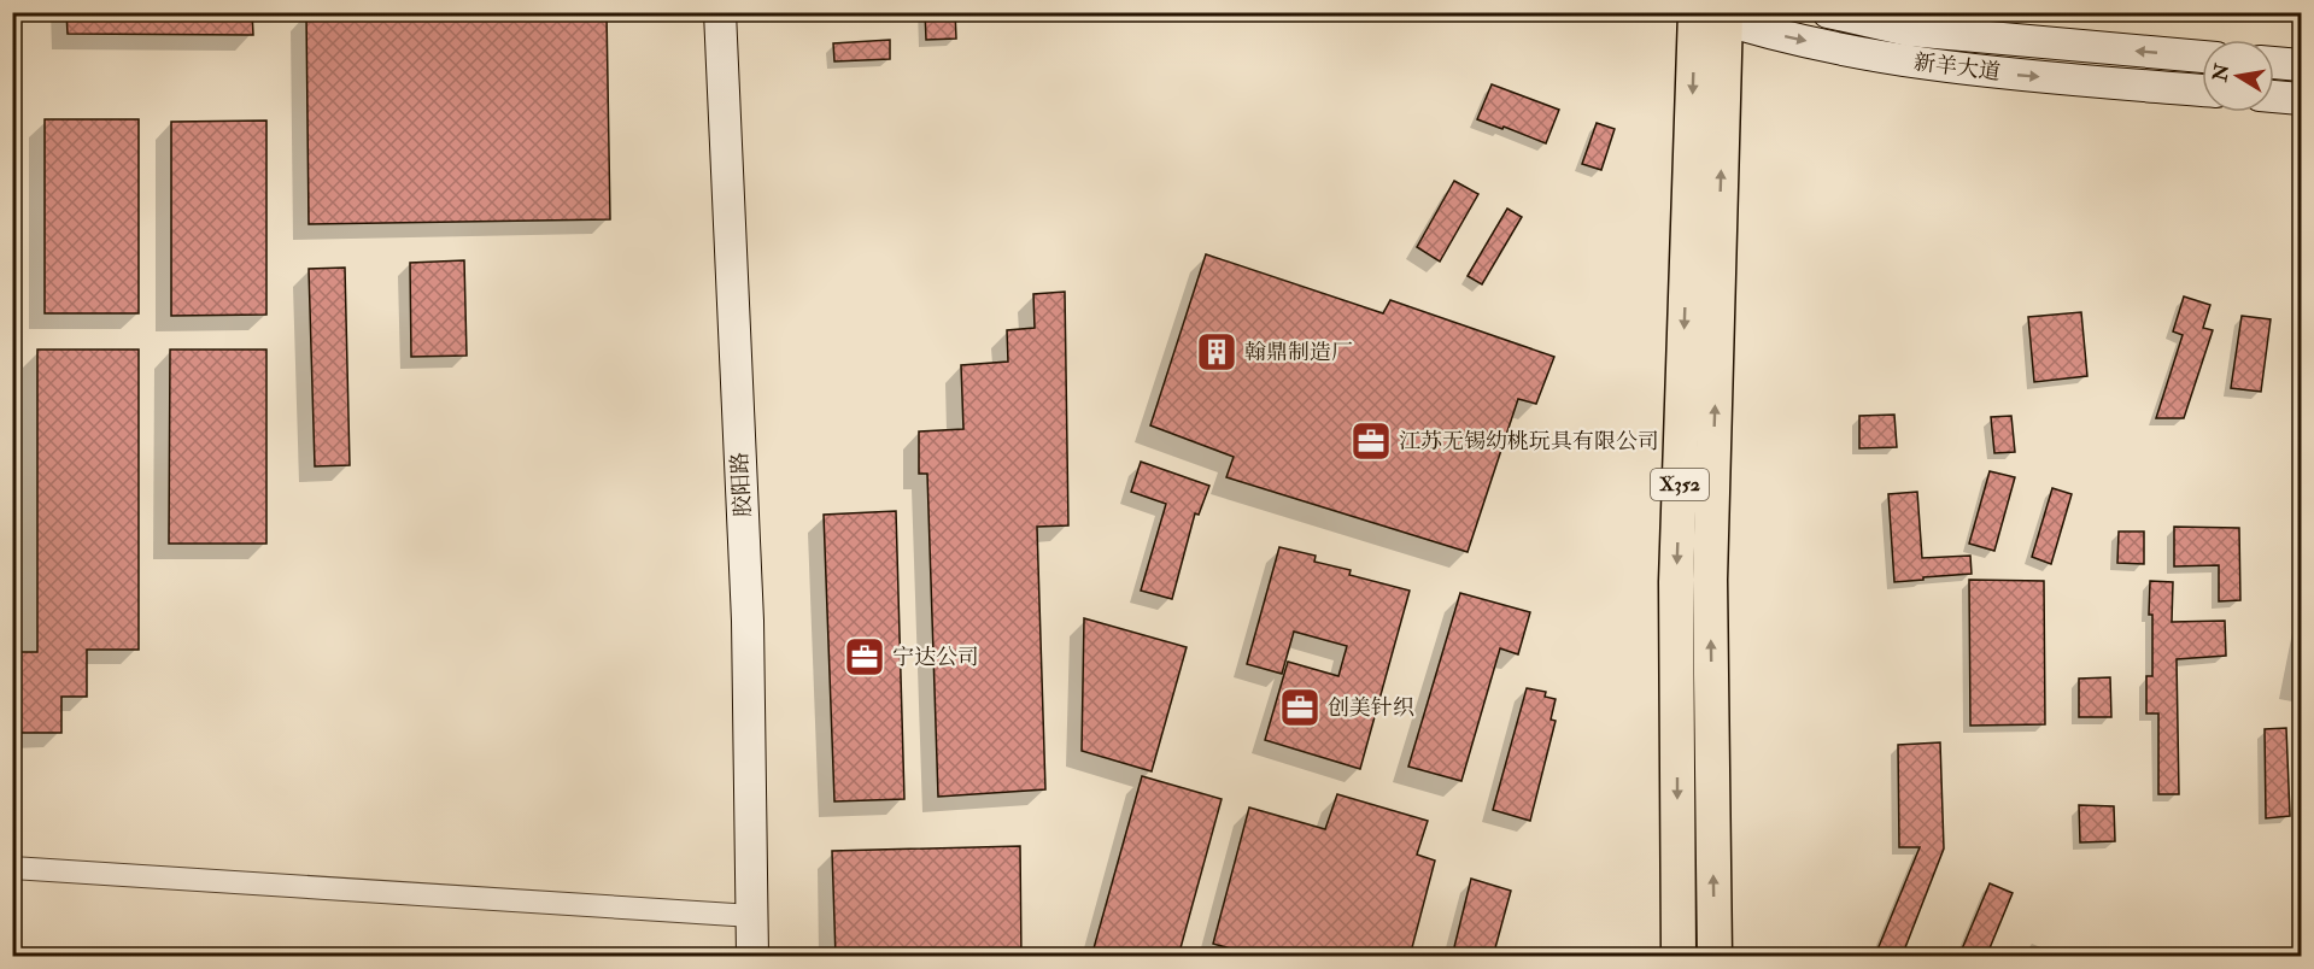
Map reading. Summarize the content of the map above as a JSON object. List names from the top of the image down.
{
  "streets": {
    "main road": ["新羊大道", "胶阳路", "X352"]
  },
  "crossings": [
    ["新羊大道", "X352"]
  ],
  "places": {
    "building": ["翰鼎制造厂"],
    "office": ["江苏无锡幼桃玩具有限公司", "宁达公司", "创美针织"]
  },
  "north": "left"
}
